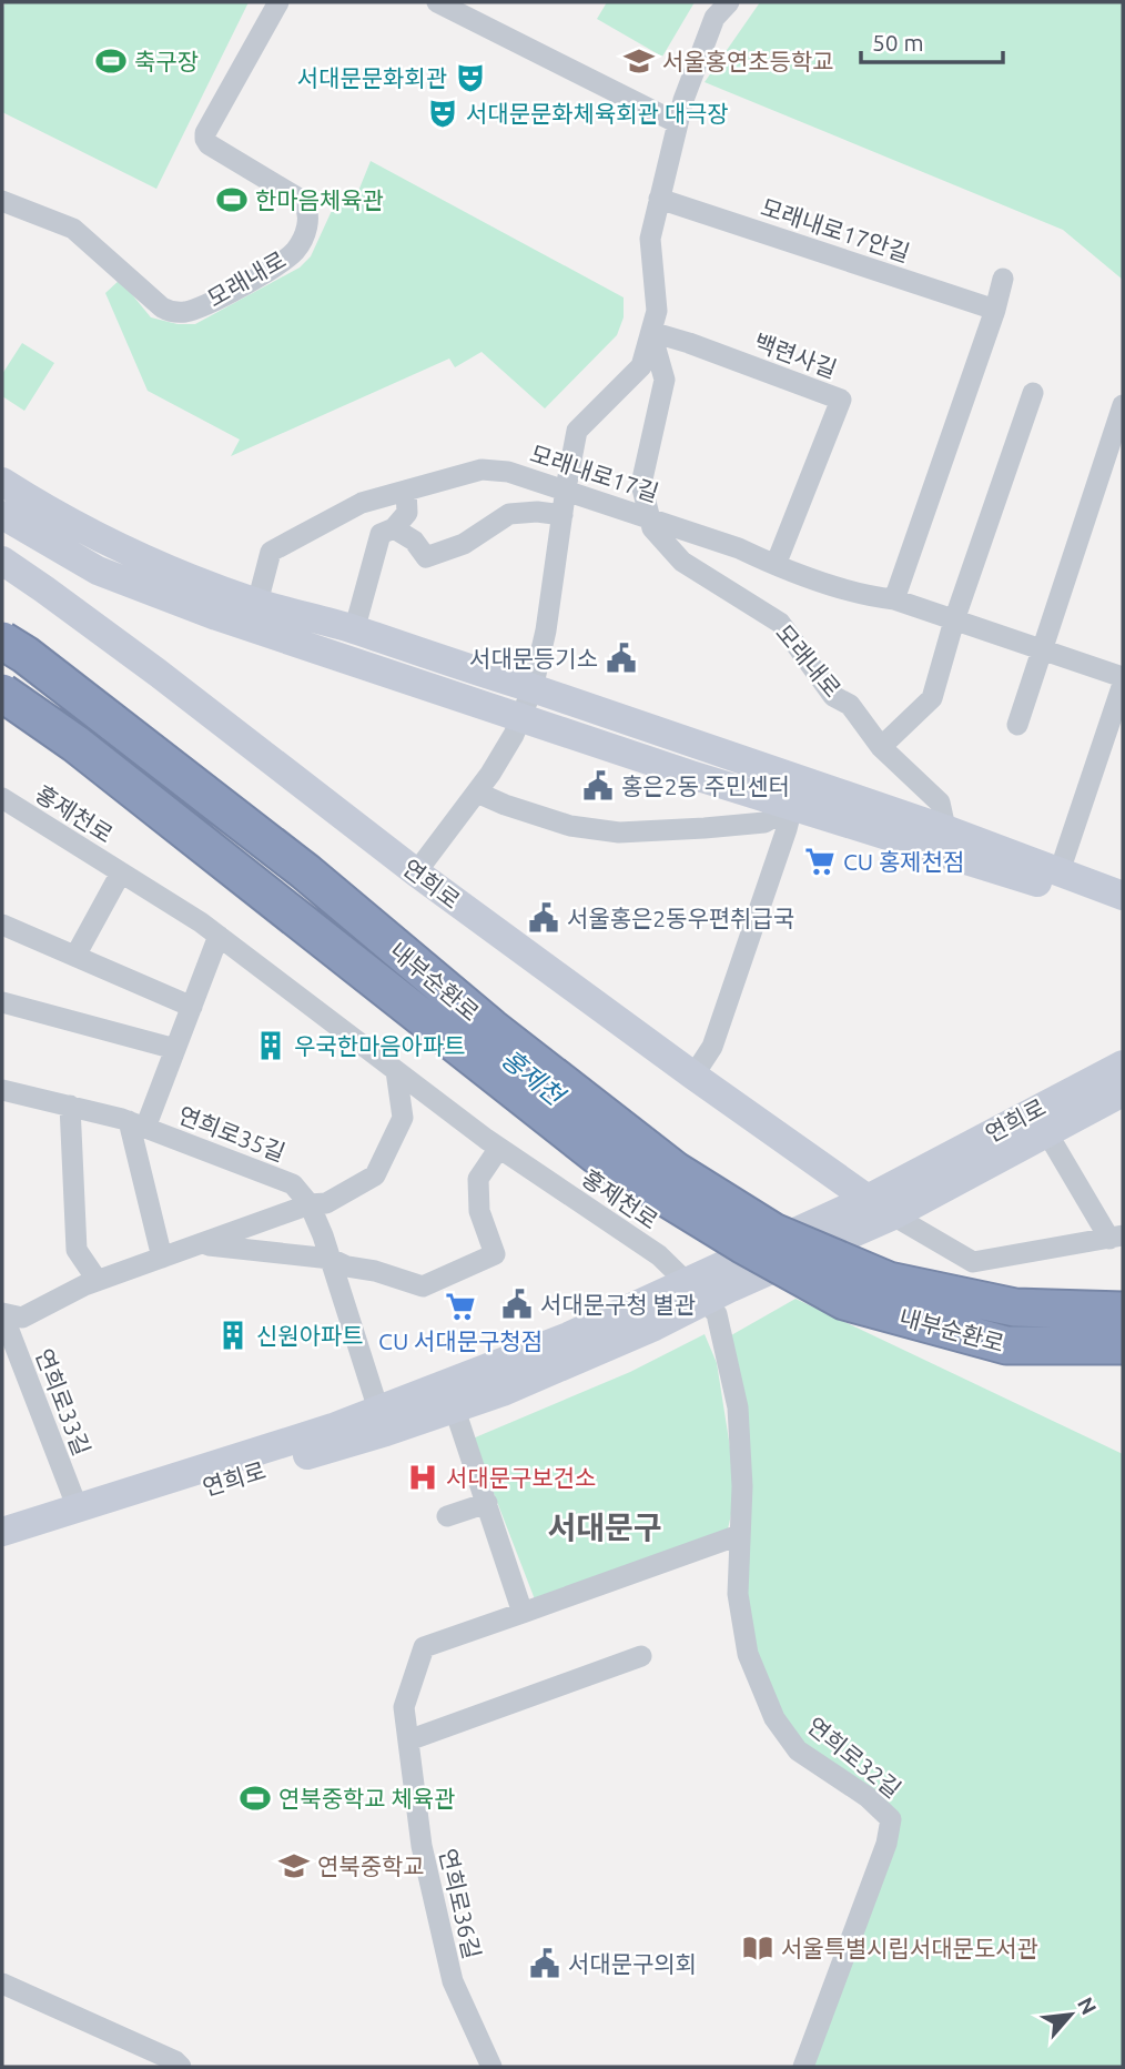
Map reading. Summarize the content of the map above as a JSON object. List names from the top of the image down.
{
  "streets": {
    "highway": ["내부순환로"],
    "main road": ["연희로"],
    "street": [
      "모래내로17안길",
      "모래내로",
      "백련사길",
      "모래내로17길",
      "홍제천로",
      "연희로35길",
      "연희로33길",
      "연희로32길",
      "연희로36길"
    ]
  },
  "crossings": [
    ["모래내로", "백련사길"],
    ["모래내로", "모래내로17길"],
    ["백련사길", "모래내로17길"],
    ["홍제천로", "연희로"],
    ["홍제천로", "연희로32길"],
    ["연희로", "연희로35길"],
    ["연희로", "연희로33길"],
    ["연희로", "연희로32길"]
  ],
  "districts": ["서대문구"],
  "water": ["홍제천"],
  "places": {
    "sports": ["축구장", "한마음체육관", "연북중학교 체육관"],
    "school or university": ["서울홍연초등학교", "연북중학교"],
    "theatre": ["서대문문화회관", "서대문문화체육회관 대극장"],
    "public building": [
      "서대문등기소",
      "홍은2동 주민센터",
      "서울홍은2동우편취급국",
      "서대문구청 별관",
      "서대문구의회"
    ],
    "supermarket": ["CU 홍제천점", "CU 서대문구청점"],
    "building": ["우국한마음아파트", "신원아파트"],
    "hospital": ["서대문구보건소"],
    "library": ["서울특별시립서대문도서관"]
  },
  "scale_bar": "50 m",
  "north": "top right"
}
